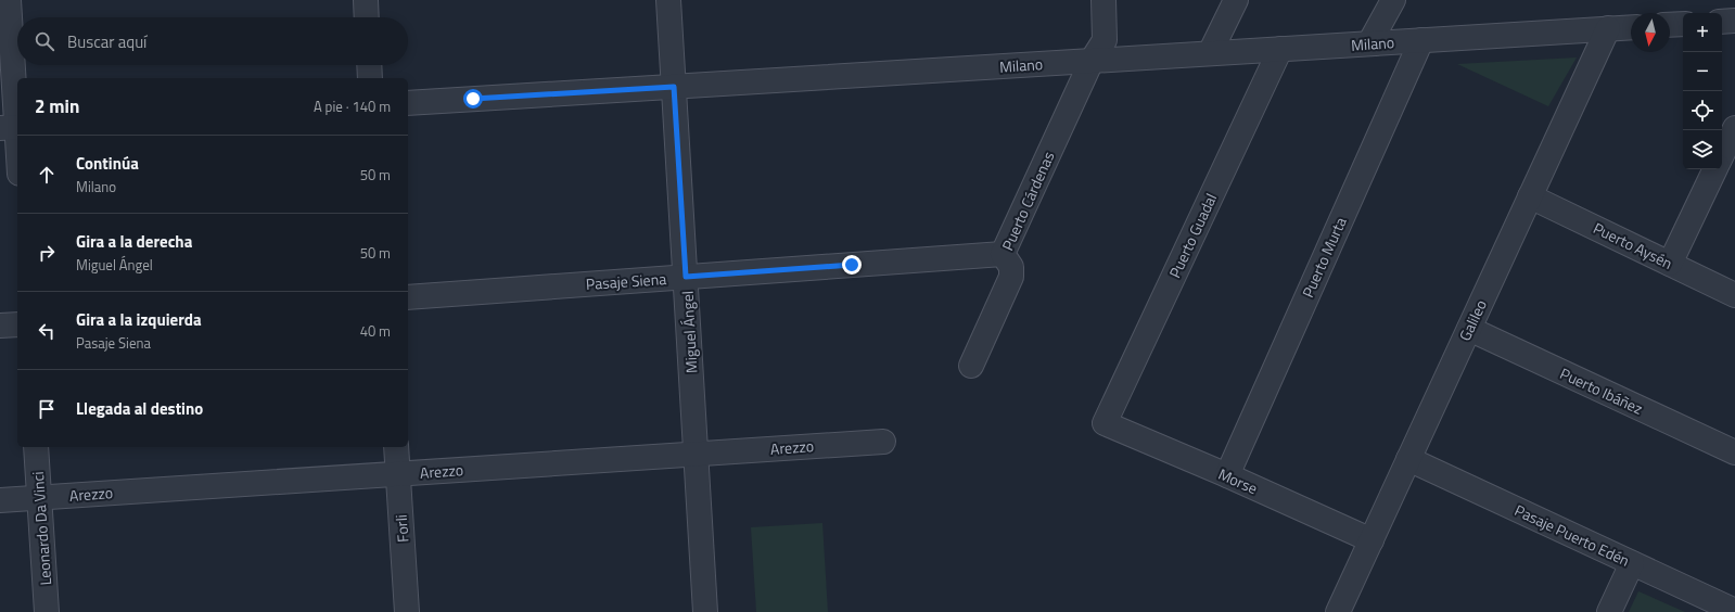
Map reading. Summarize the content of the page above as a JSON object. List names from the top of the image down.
{
  "streets": {
    "street": [
      "Milano",
      "Puerto Cárdenas",
      "Puerto Guadal",
      "Puerto Aysén",
      "Puerto Murta",
      "Pasaje Siena",
      "Galileo",
      "Miguel Ángel",
      "Puerto Ibáñez",
      "Arezzo",
      "Morse",
      "Leonardo Da Vinci",
      "Forli",
      "Pasaje Puerto Edén"
    ]
  },
  "crossings": [
    ["Milano", "Puerto Cárdenas"],
    ["Milano", "Puerto Guadal"],
    ["Milano", "Puerto Murta"],
    ["Milano", "Galileo"],
    ["Milano", "Miguel Ángel"],
    ["Puerto Cárdenas", "Pasaje Siena"],
    ["Puerto Guadal", "Morse"],
    ["Puerto Aysén", "Galileo"],
    ["Puerto Murta", "Morse"],
    ["Pasaje Siena", "Miguel Ángel"],
    ["Galileo", "Puerto Ibáñez"],
    ["Galileo", "Morse"],
    ["Galileo", "Pasaje Puerto Edén"],
    ["Miguel Ángel", "Arezzo"],
    ["Arezzo", "Leonardo Da Vinci"],
    ["Arezzo", "Forli"]
  ],
  "north": "bottom",
  "page": {
    "map_buttons": ["+", "−"],
    "search": "Buscar aquí",
    "heading": ["2 min", "A pie · 140 m"],
    "list": [
      ["Continúa", "Milano", "50 m"],
      ["Gira a la derecha", "Miguel Ángel", "50 m"],
      ["Gira a la izquierda", "Pasaje Siena", "40 m"],
      "Llegada al destino"
    ]
  }
}
